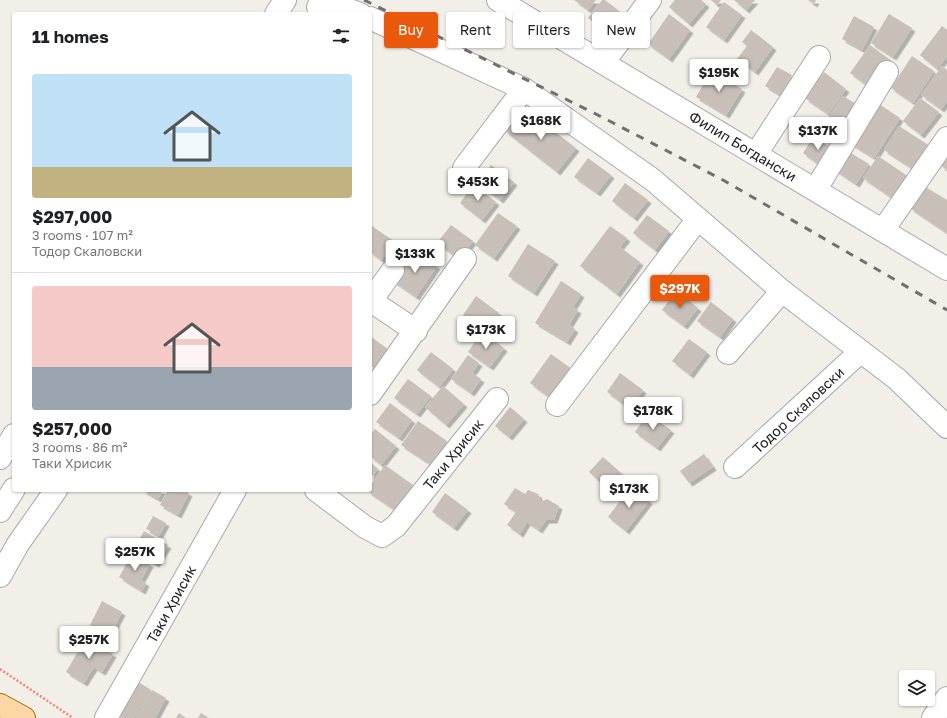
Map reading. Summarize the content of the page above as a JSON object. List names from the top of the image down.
{
  "streets": {
    "street": ["Филип Богдански", "Тодор Скаловски", "Таки Хрисик"]
  },
  "page": {
    "chip": [
      "Buy",
      "Rent",
      "Filters",
      "New"
    ],
    "heading": "11 homes",
    "price": [
      "$195K",
      "$168K",
      "$137K",
      "$453K",
      "$133K",
      "$297K",
      "$173K",
      "$178K",
      "$173K",
      "$257K",
      "$257K"
    ],
    "list": [
      {
        "name": "$297,000",
        "note": "3 rooms · 107 m² · Тодор Скаловски"
      },
      {
        "name": "$257,000",
        "note": "3 rooms · 86 m² · Таки Хрисик"
      }
    ]
  }
}
